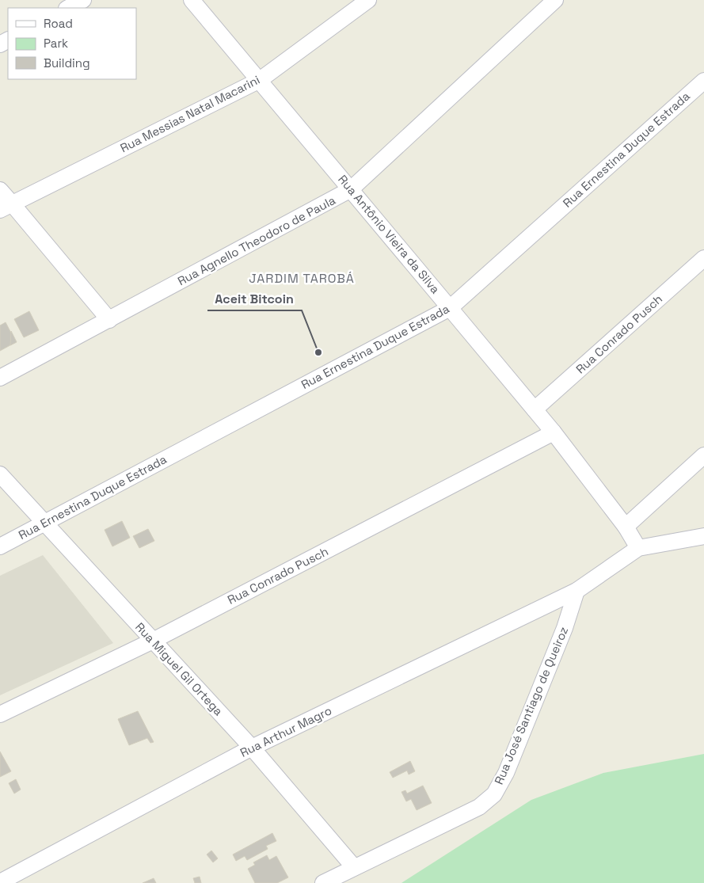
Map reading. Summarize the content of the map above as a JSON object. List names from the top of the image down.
{
  "streets": {
    "street": [
      "Rua Messias Natal Macarini",
      "Rua Ernestina Duque Estrada",
      "Rua Antônio Vieira da Silva",
      "Rua Agnello Theodoro de Paula",
      "Rua Conrado Pusch",
      "Rua Miguel Gil Ortega",
      "Rua José Santiago de Queiroz",
      "Rua Arthur Magro"
    ]
  },
  "crossings": [
    ["Rua Messias Natal Macarini", "Rua Antônio Vieira da Silva"],
    ["Rua Ernestina Duque Estrada", "Rua Antônio Vieira da Silva"],
    ["Rua Ernestina Duque Estrada", "Rua Miguel Gil Ortega"],
    ["Rua Antônio Vieira da Silva", "Rua Agnello Theodoro de Paula"],
    ["Rua Antônio Vieira da Silva", "Rua Conrado Pusch"],
    ["Rua Conrado Pusch", "Rua Miguel Gil Ortega"],
    ["Rua Miguel Gil Ortega", "Rua José Santiago de Queiroz"],
    ["Rua Miguel Gil Ortega", "Rua Arthur Magro"],
    ["Rua José Santiago de Queiroz", "Rua Arthur Magro"]
  ],
  "districts": ["JARDIM TAROBÁ"],
  "places": ["Aceit Bitcoin"],
  "legend": ["Road", "Park", "Building"]
}
